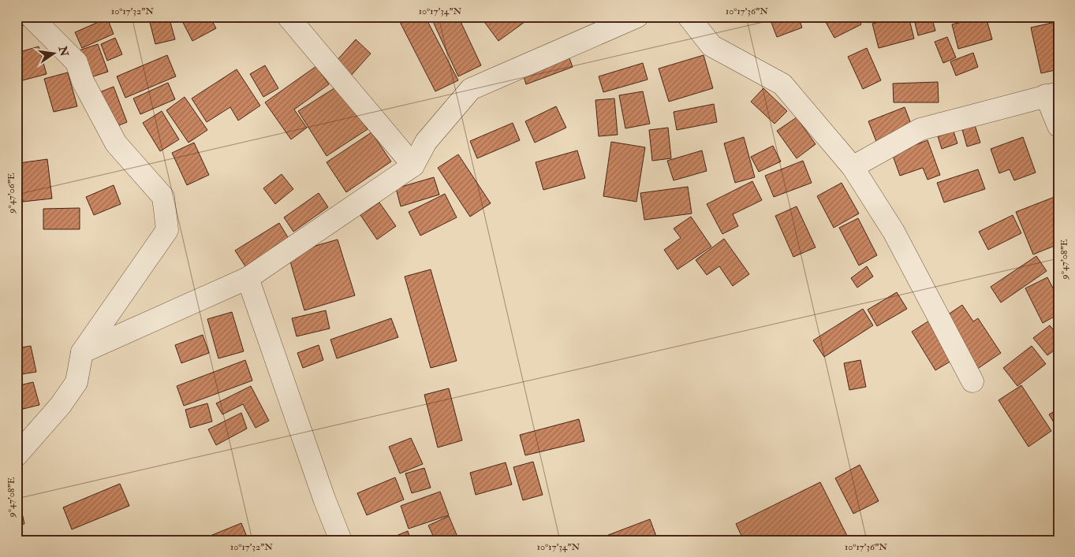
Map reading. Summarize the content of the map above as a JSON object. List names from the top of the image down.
{
  "north": "right",
  "coordinates": [
    "10°17'32\"N",
    "10°17'34\"N",
    "10°17'36\"N",
    "9°47'06\"E",
    "9°47'08\"E"
  ]
}
